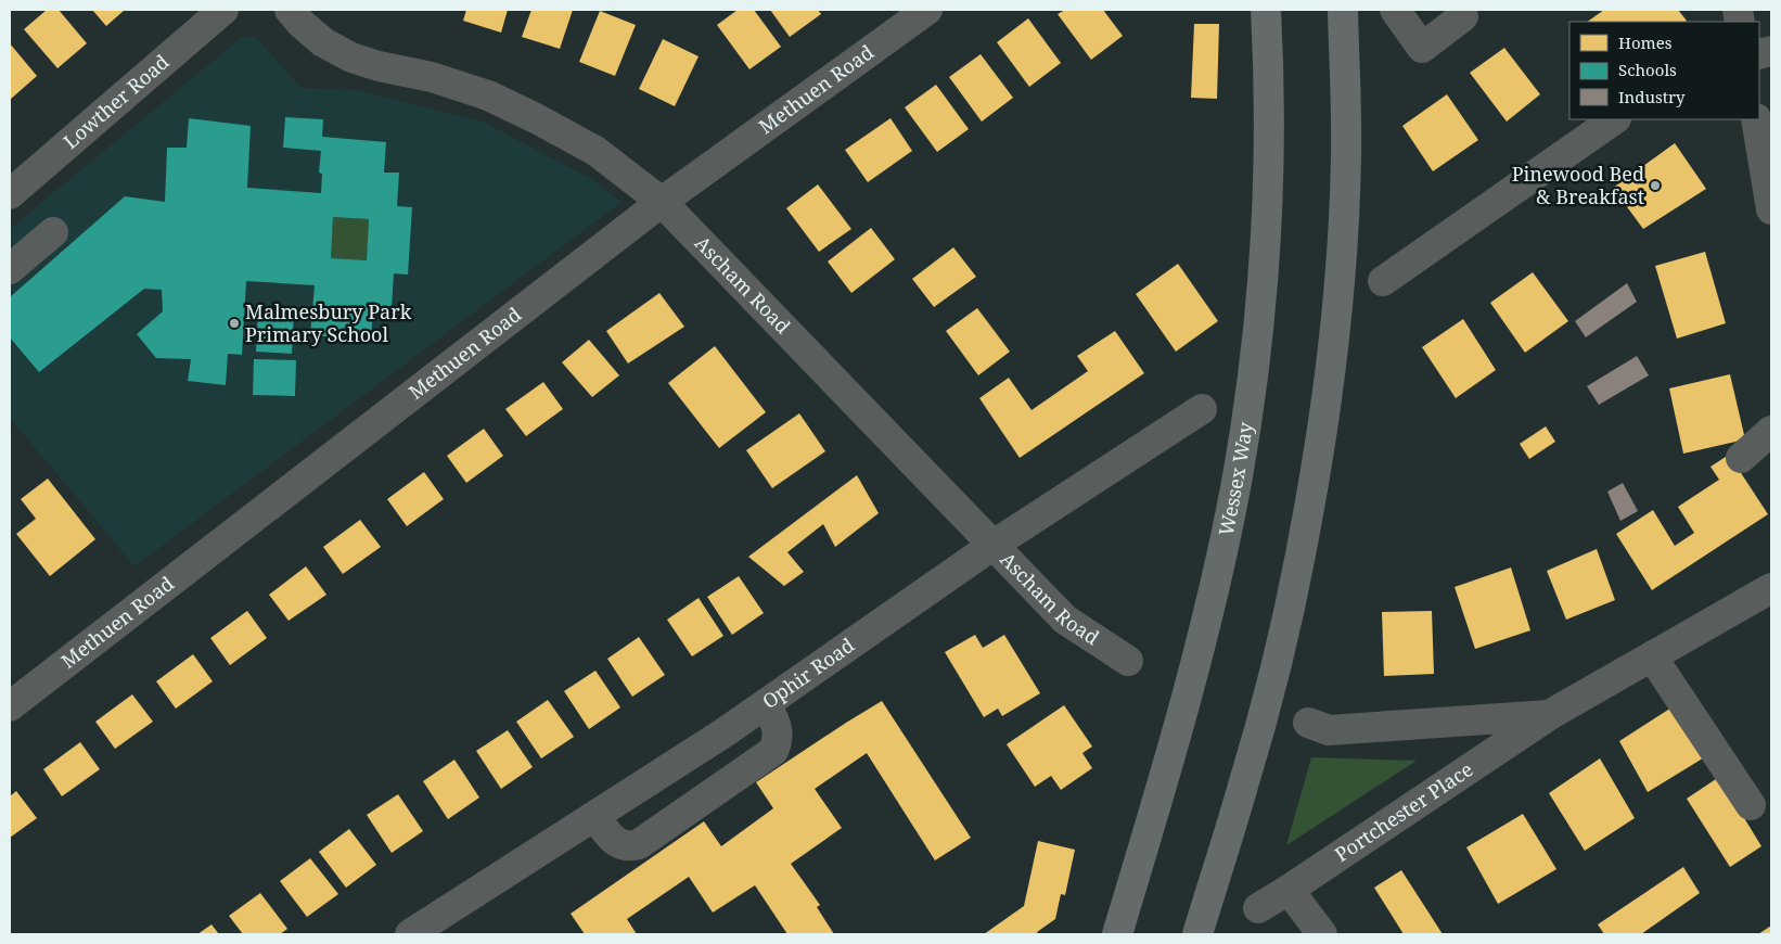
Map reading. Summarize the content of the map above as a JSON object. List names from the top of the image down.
{
  "streets": {
    "highway": ["Wessex Way"],
    "street": [
      "Methuen Road",
      "Lowther Road",
      "Ascham Road",
      "Ophir Road",
      "Portchester Place"
    ]
  },
  "crossings": [
    ["Methuen Road", "Ascham Road"],
    ["Ascham Road", "Ophir Road"]
  ],
  "places": ["Pinewood Bed & Breakfast", "Malmesbury Park Primary School"],
  "legend": ["Homes", "Schools", "Industry"]
}
